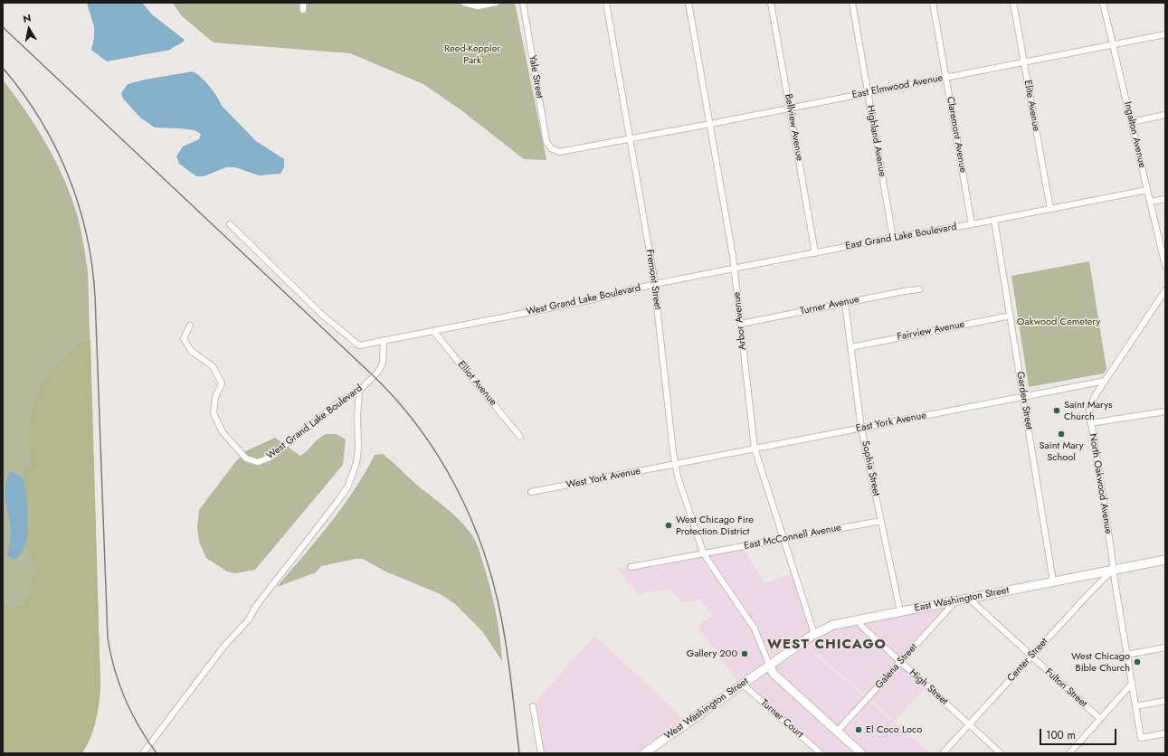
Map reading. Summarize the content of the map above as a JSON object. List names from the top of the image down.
{
  "streets": {
    "main road": ["East Washington Street", "West Washington Street"],
    "street": [
      "Yale Street",
      "East Elmwood Avenue",
      "Elite Avenue",
      "Bellview Avenue",
      "Claremont Avenue",
      "Ingalton Avenue",
      "Highland Avenue",
      "East Grand Lake Boulevard",
      "Fremont Street",
      "West Grand Lake Boulevard",
      "Turner Avenue",
      "Arbor Avenue",
      "Fairview Avenue",
      "Elliot Avenue",
      "Garden Street",
      "East York Avenue",
      "Sophia Street",
      "West York Avenue",
      "North Oakwood Avenue",
      "East McConnell Avenue",
      "Center Street",
      "Galena Street",
      "High Street",
      "Fulton Street",
      "Turner Court"
    ]
  },
  "crossings": [
    ["Yale Street", "East Elmwood Avenue"],
    ["East Elmwood Avenue", "Elite Avenue"],
    ["East Elmwood Avenue", "Bellview Avenue"],
    ["East Elmwood Avenue", "Claremont Avenue"],
    ["East Elmwood Avenue", "Ingalton Avenue"],
    ["East Elmwood Avenue", "Highland Avenue"],
    ["East Elmwood Avenue", "Fremont Street"],
    ["East Elmwood Avenue", "Arbor Avenue"],
    ["Elite Avenue", "East Grand Lake Boulevard"],
    ["Bellview Avenue", "East Grand Lake Boulevard"],
    ["Claremont Avenue", "East Grand Lake Boulevard"],
    ["Ingalton Avenue", "East Grand Lake Boulevard"],
    ["Highland Avenue", "East Grand Lake Boulevard"],
    ["East Grand Lake Boulevard", "Fremont Street"],
    ["East Grand Lake Boulevard", "West Grand Lake Boulevard"],
    ["East Grand Lake Boulevard", "Arbor Avenue"],
    ["East Grand Lake Boulevard", "Garden Street"],
    ["Fremont Street", "West Grand Lake Boulevard"],
    ["Fremont Street", "East York Avenue"],
    ["Fremont Street", "West York Avenue"],
    ["Fremont Street", "East McConnell Avenue"],
    ["Fremont Street", "East Washington Street"],
    ["Fremont Street", "West Washington Street"],
    ["West Grand Lake Boulevard", "Elliot Avenue"],
    ["Turner Avenue", "Arbor Avenue"],
    ["Turner Avenue", "Sophia Street"],
    ["Arbor Avenue", "East York Avenue"],
    ["Arbor Avenue", "East McConnell Avenue"],
    ["Arbor Avenue", "East Washington Street"],
    ["Fairview Avenue", "Garden Street"],
    ["Fairview Avenue", "Sophia Street"],
    ["Garden Street", "East York Avenue"],
    ["Garden Street", "East Washington Street"],
    ["East York Avenue", "Sophia Street"],
    ["East York Avenue", "West York Avenue"],
    ["East York Avenue", "North Oakwood Avenue"],
    ["Sophia Street", "East McConnell Avenue"],
    ["Sophia Street", "East Washington Street"],
    ["North Oakwood Avenue", "East Washington Street"],
    ["North Oakwood Avenue", "Center Street"],
    ["East Washington Street", "Center Street"],
    ["East Washington Street", "Galena Street"],
    ["East Washington Street", "High Street"],
    ["East Washington Street", "Fulton Street"],
    ["East Washington Street", "West Washington Street"],
    ["Center Street", "High Street"],
    ["Center Street", "Fulton Street"],
    ["Galena Street", "High Street"],
    ["West Washington Street", "Turner Court"]
  ],
  "districts": ["WEST CHICAGO"],
  "parks": ["Reed-Keppler Park", "Oakwood Cemetery"],
  "places": [
    "Saint Marys Church",
    "Saint Mary School",
    "West Chicago Fire Protection District",
    "Gallery 200",
    "West Chicago Bible Church",
    "El Coco Loco"
  ],
  "scale_bar": "100 m",
  "north": "top"
}
